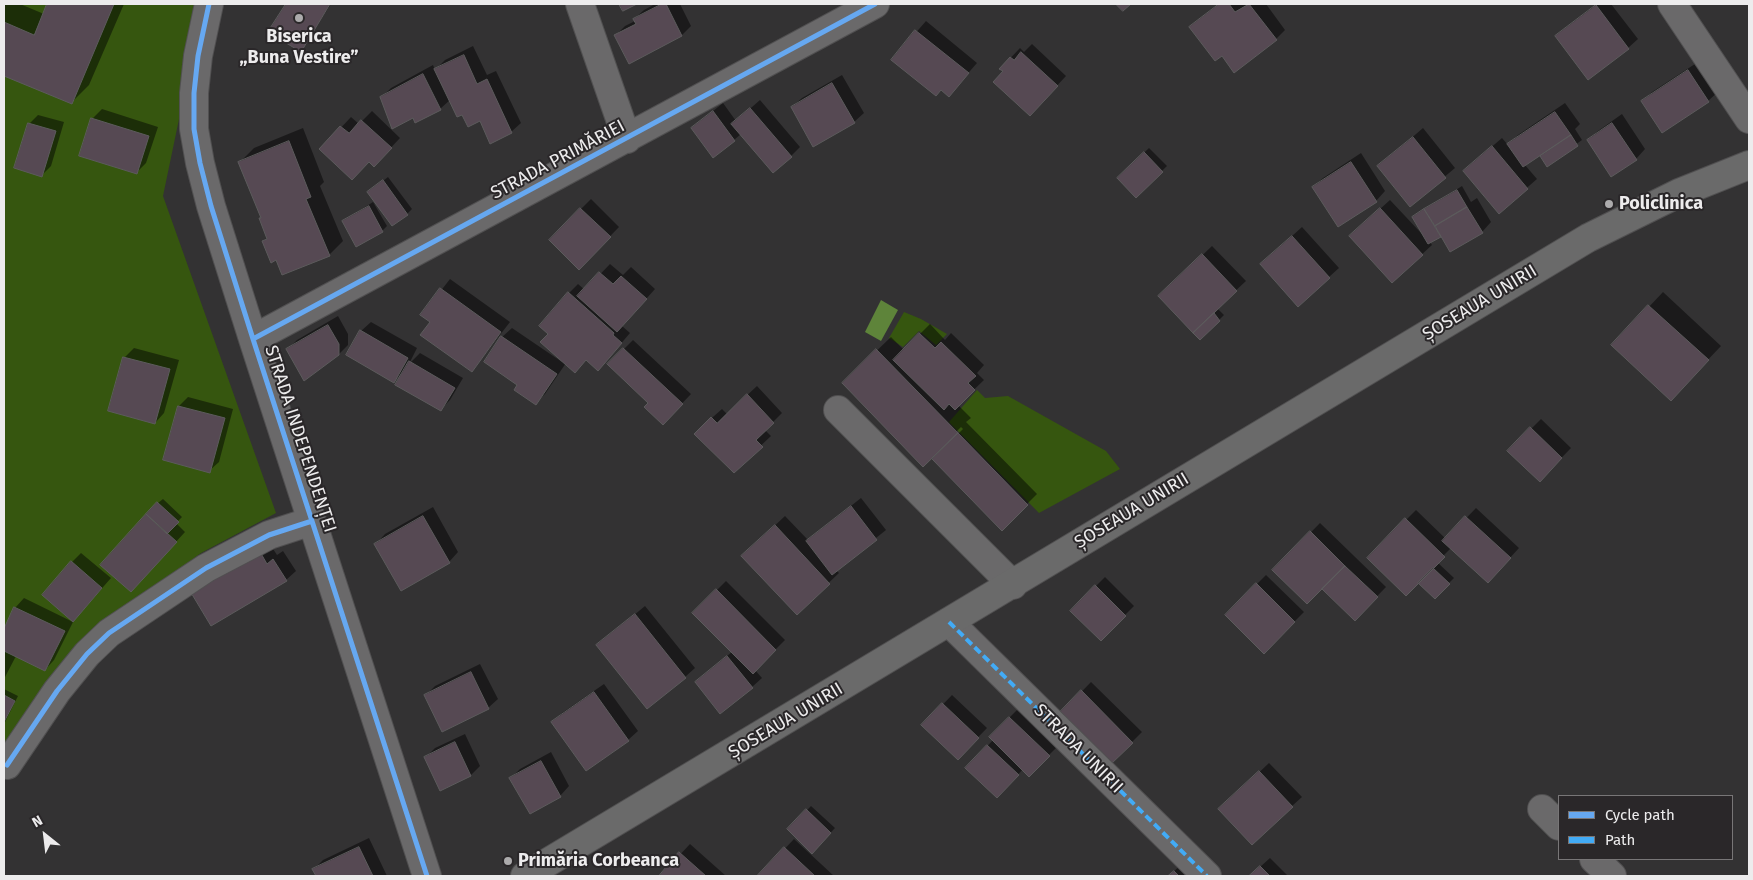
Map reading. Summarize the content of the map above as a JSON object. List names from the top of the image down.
{
  "streets": {
    "main road": ["ȘOSEAUA UNIRII"],
    "street": ["STRADA PRIMĂRIEI", "STRADA INDEPENDENȚEI", "STRADA UNIRII"]
  },
  "crossings": [
    ["STRADA PRIMĂRIEI", "STRADA INDEPENDENȚEI"],
    ["ȘOSEAUA UNIRII", "STRADA UNIRII"]
  ],
  "places": ["Biserica „Buna Vestire”", "Policlinica", "Primăria Corbeanca"],
  "legend": ["Cycle path", "Path"],
  "north": "top left"
}
